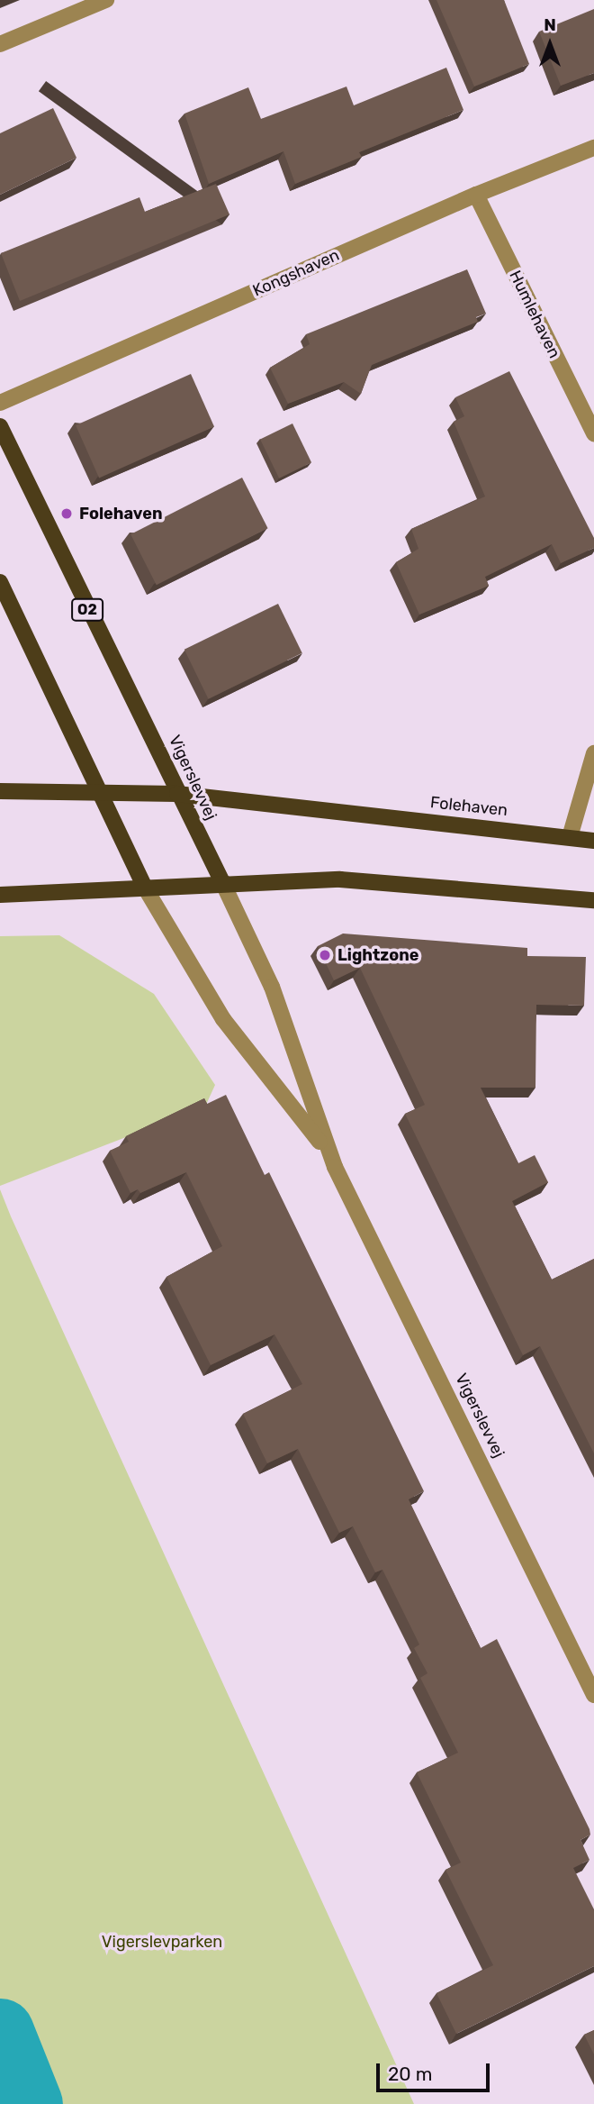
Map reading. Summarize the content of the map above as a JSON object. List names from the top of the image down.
{
  "streets": {
    "main road": ["O2", "Vigerslevvej", "Folehaven"],
    "street": ["Kongshaven", "Humlehaven"]
  },
  "crossings": [
    ["Kongshaven", "Humlehaven"],
    ["Vigerslevvej", "Folehaven"]
  ],
  "parks": ["Vigerslevparken"],
  "places": ["Folehaven", "Lightzone"],
  "scale_bar": "20 m",
  "north": "top"
}
